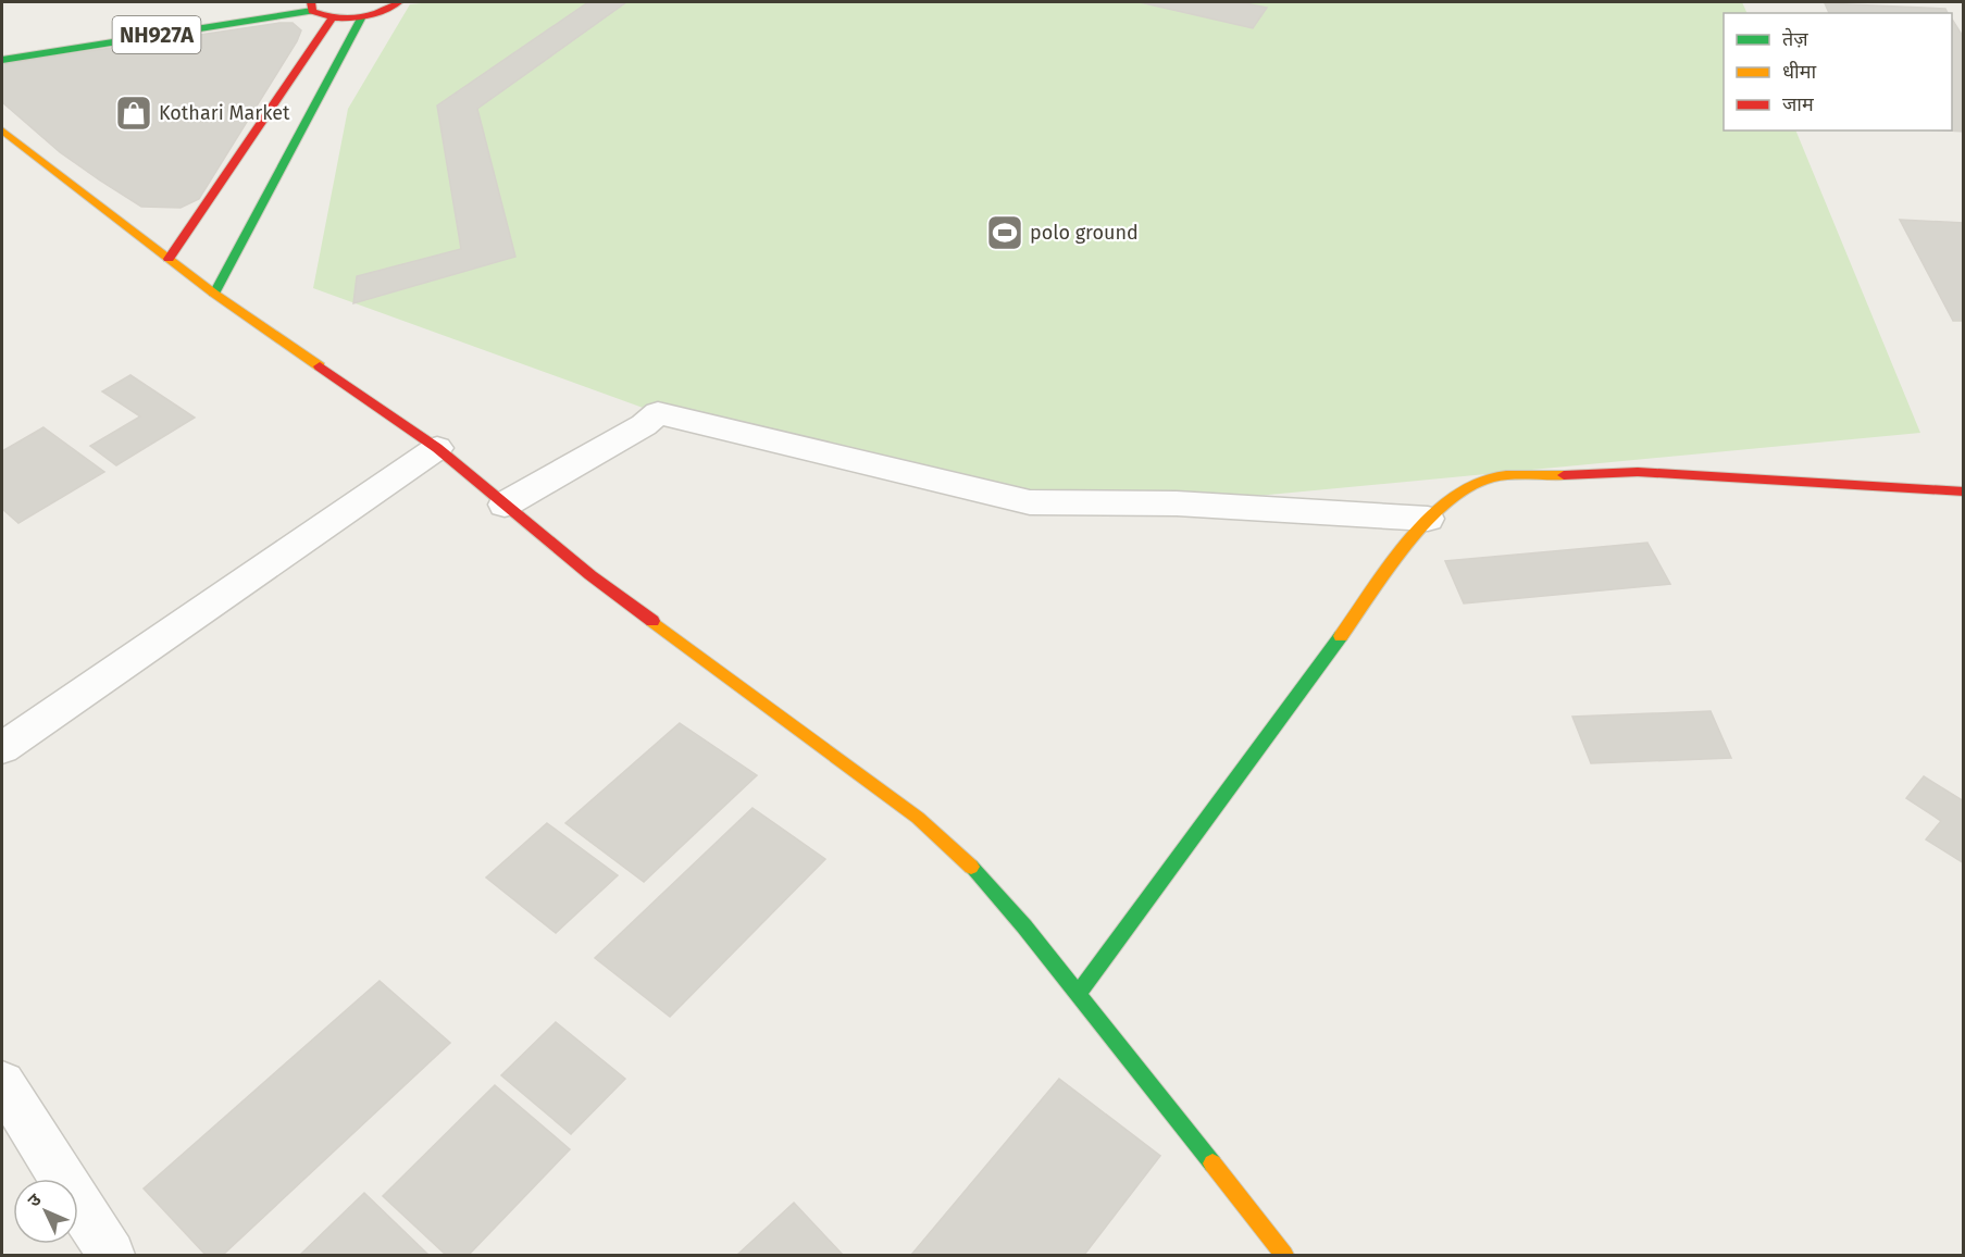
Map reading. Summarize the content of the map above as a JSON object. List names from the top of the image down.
{
  "streets": {
    "main road": ["NH927A"]
  },
  "places": {
    "shop": ["Kothari Market"],
    "sports": ["polo ground"]
  },
  "legend": ["तेज़", "धीमा", "जाम"],
  "north": "top left"
}
